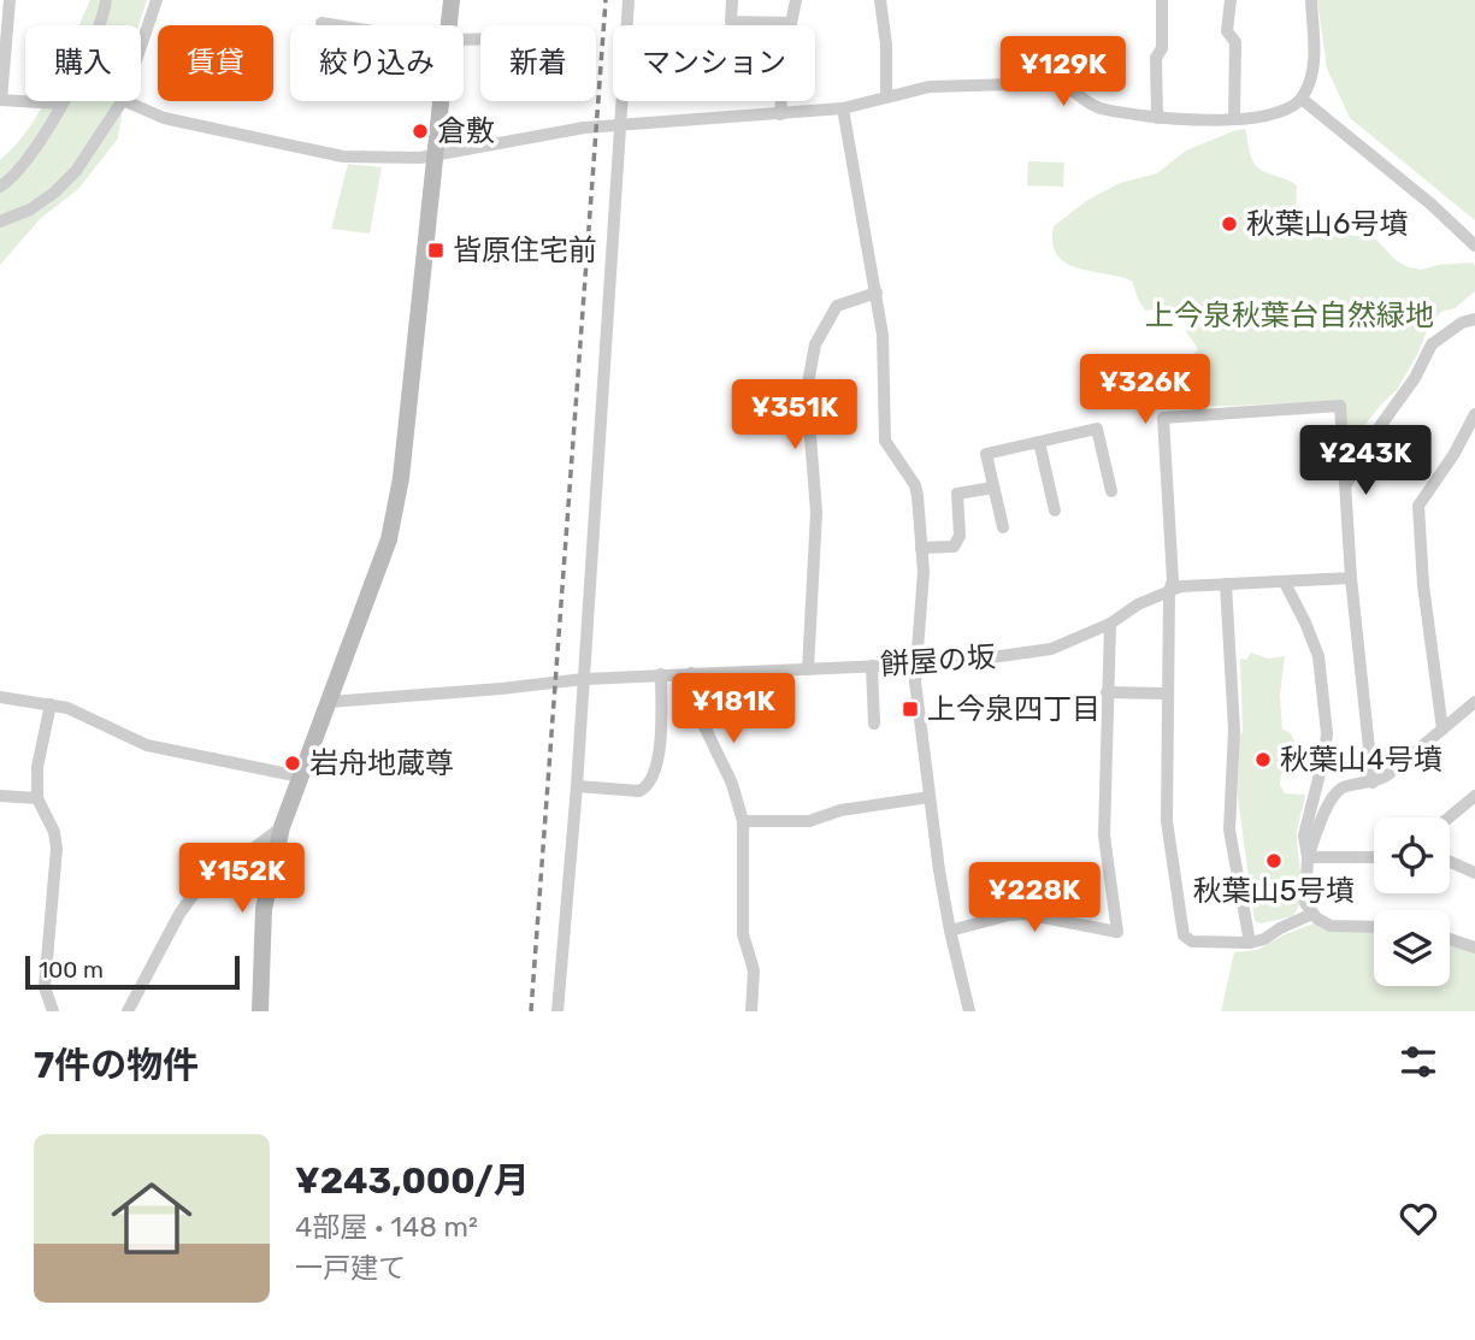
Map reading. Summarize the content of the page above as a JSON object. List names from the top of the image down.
{
  "streets": {
    "street": ["餅屋の坂"]
  },
  "parks": ["上今泉秋葉台自然緑地"],
  "places": {
    "other": [
      "倉敷",
      "秋葉山6号墳",
      "秋葉山4号墳",
      "岩舟地蔵尊",
      "秋葉山5号墳"
    ],
    "transit": ["皆原住宅前", "上今泉四丁目"]
  },
  "scale_bar": "100 m",
  "page": {
    "chip": [
      "購入",
      "賃貸",
      "絞り込み",
      "新着",
      "マンション"
    ],
    "price": [
      "¥129K",
      "¥326K",
      "¥351K",
      "¥243K",
      "¥181K",
      "¥152K",
      "¥228K"
    ],
    "scale": "100 m",
    "heading": "7件の物件",
    "list": [
      {
        "name": "¥243,000/月",
        "note": "4部屋 · 148 m² · 一戸建て"
      }
    ]
  }
}
